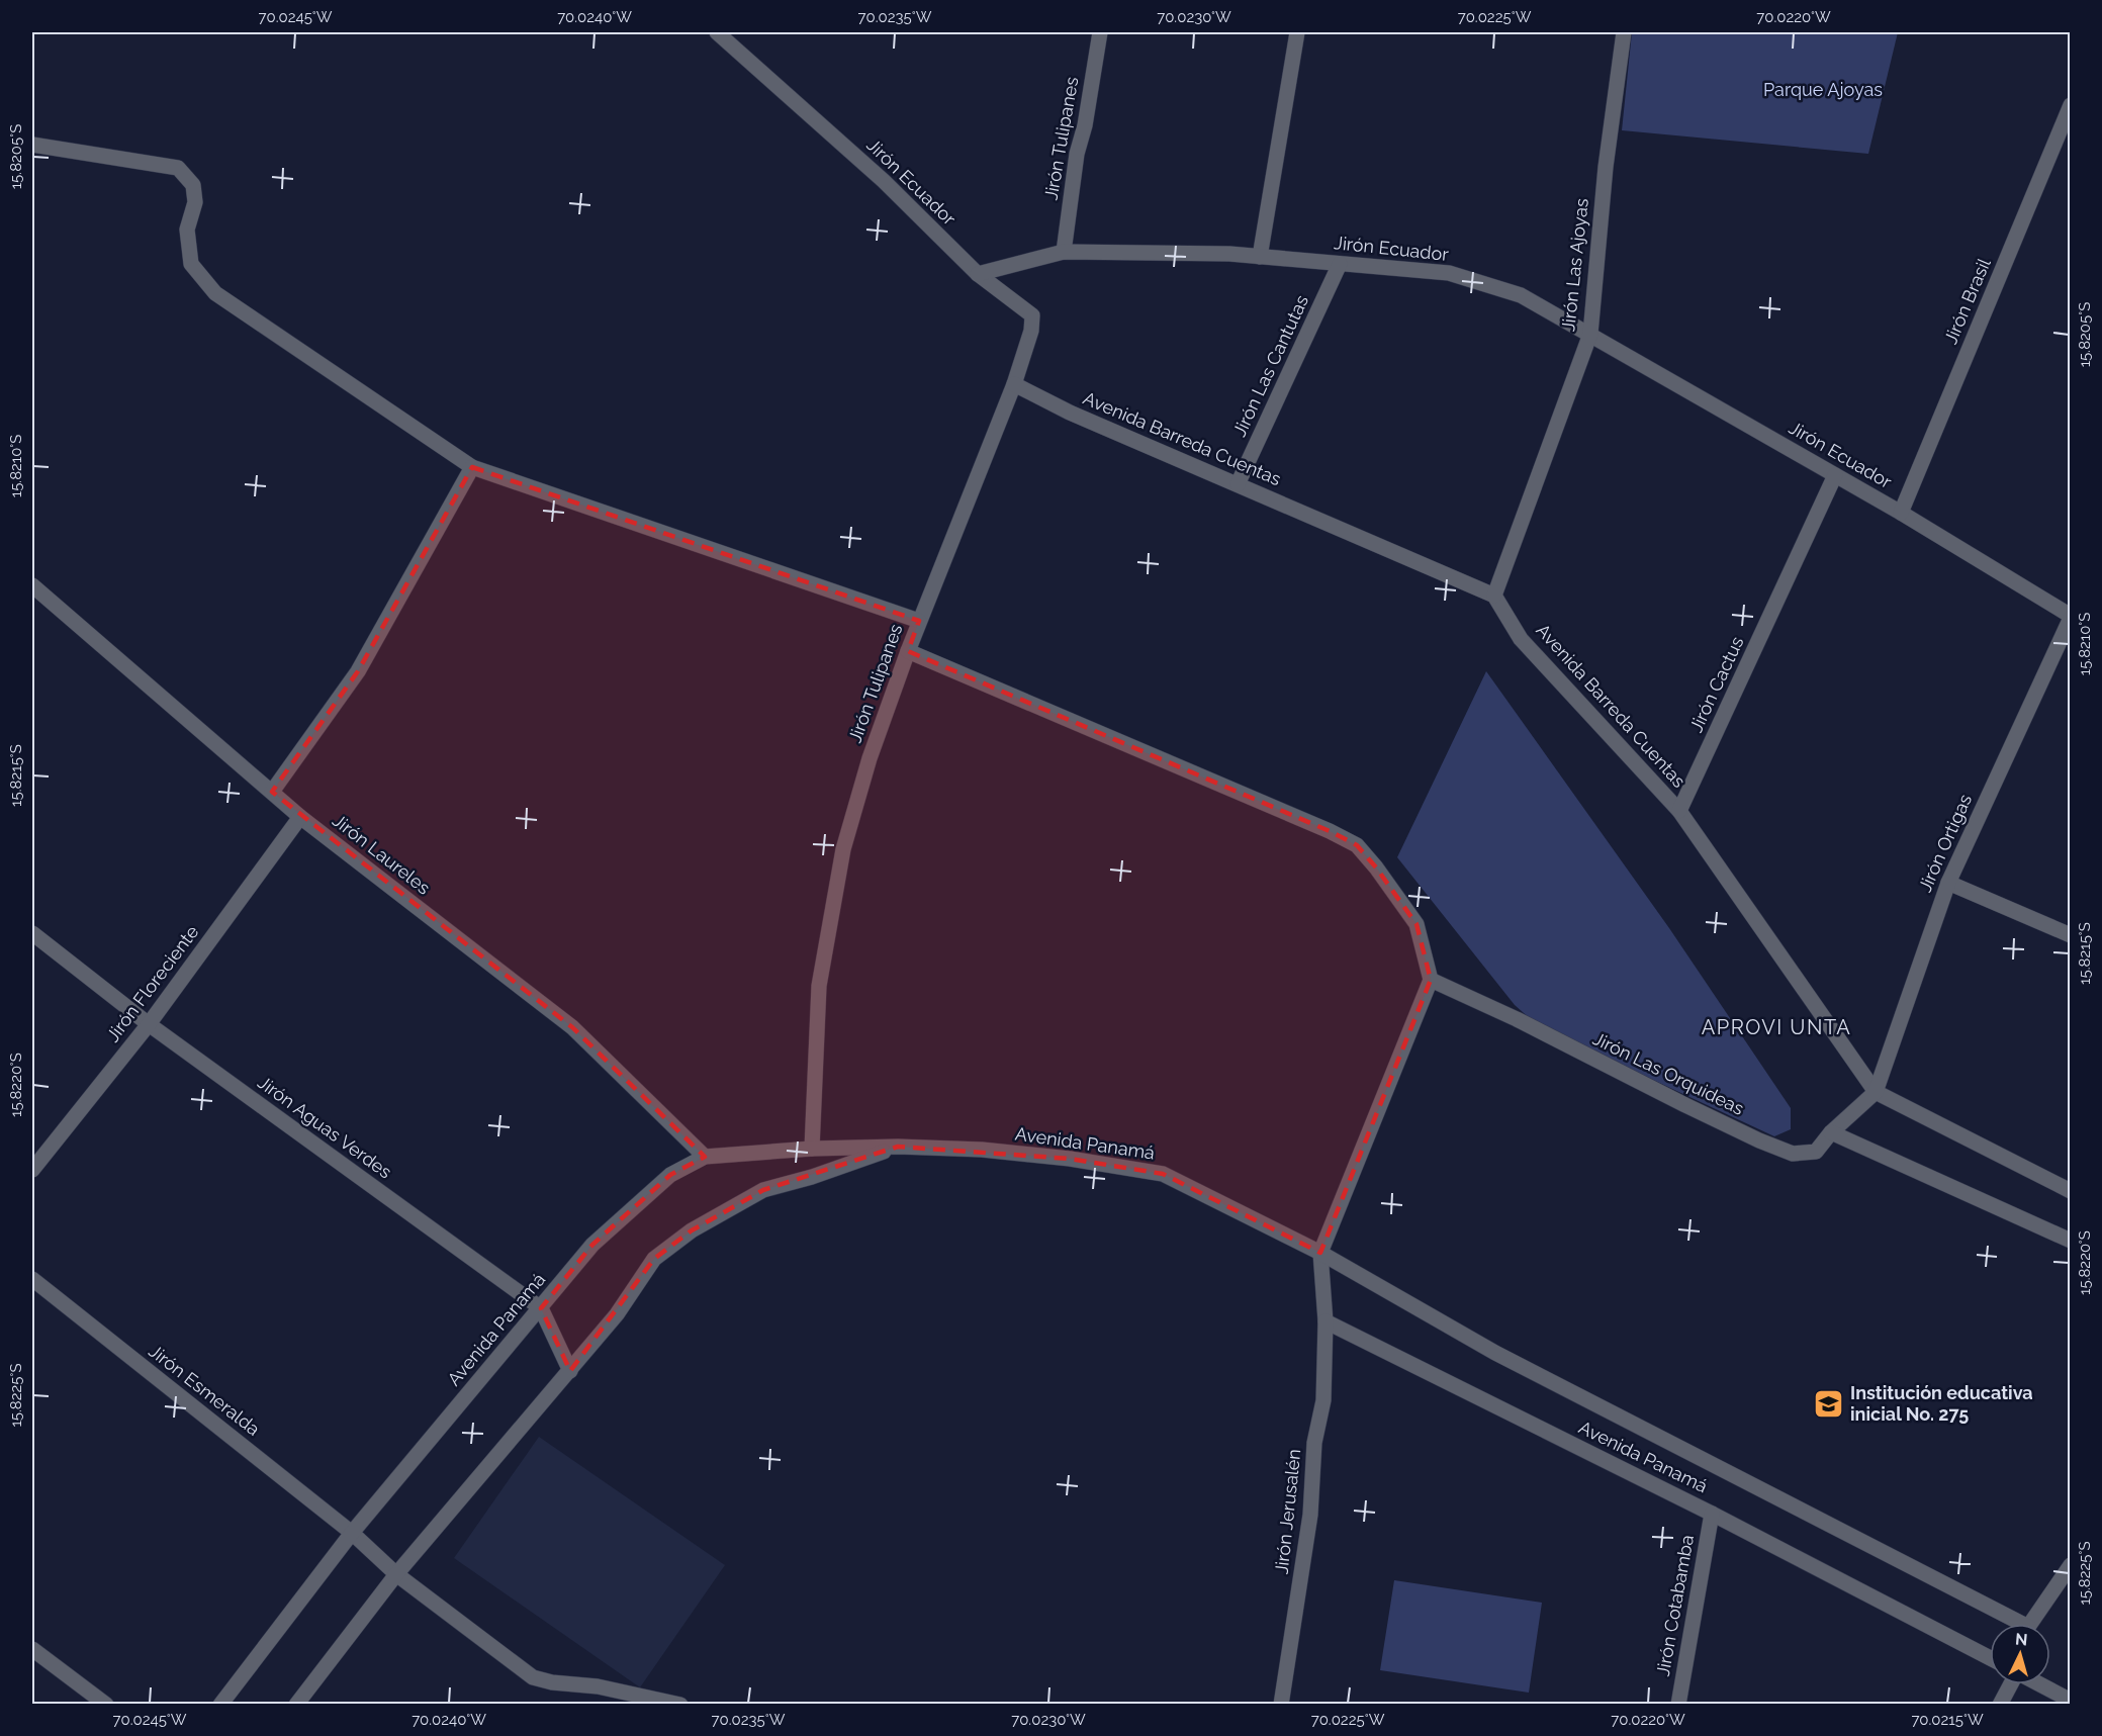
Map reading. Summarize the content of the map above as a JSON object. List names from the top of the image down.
{
  "streets": {
    "street": [
      "Jirón Tulipanes",
      "Jirón Ecuador",
      "Jirón Las Ajoyas",
      "Jirón Brasil",
      "Jirón Las Cantutas",
      "Avenida Barreda Cuentas",
      "Jirón Cactus",
      "Jirón Ortigas",
      "Jirón Laureles",
      "Jirón Floreciente",
      "Jirón Las Orquideas",
      "Jirón Aguas Verdes",
      "Avenida Panamá",
      "Jirón Esmeralda",
      "Jirón Jerusalén",
      "Jirón Cotabamba"
    ]
  },
  "crossings": [
    ["Jirón Tulipanes", "Jirón Ecuador"],
    ["Jirón Tulipanes", "Avenida Barreda Cuentas"],
    ["Jirón Tulipanes", "Avenida Panamá"],
    ["Jirón Ecuador", "Jirón Las Ajoyas"],
    ["Jirón Ecuador", "Jirón Brasil"],
    ["Jirón Ecuador", "Jirón Las Cantutas"],
    ["Jirón Ecuador", "Jirón Cactus"],
    ["Jirón Ecuador", "Jirón Ortigas"],
    ["Jirón Las Ajoyas", "Avenida Barreda Cuentas"],
    ["Jirón Las Cantutas", "Avenida Barreda Cuentas"],
    ["Avenida Barreda Cuentas", "Jirón Cactus"],
    ["Avenida Barreda Cuentas", "Jirón Ortigas"],
    ["Avenida Barreda Cuentas", "Jirón Las Orquideas"],
    ["Jirón Ortigas", "Jirón Las Orquideas"],
    ["Jirón Laureles", "Jirón Floreciente"],
    ["Jirón Laureles", "Avenida Panamá"],
    ["Jirón Floreciente", "Jirón Aguas Verdes"],
    ["Jirón Aguas Verdes", "Avenida Panamá"],
    ["Avenida Panamá", "Jirón Esmeralda"],
    ["Avenida Panamá", "Jirón Jerusalén"],
    ["Avenida Panamá", "Jirón Cotabamba"]
  ],
  "districts": ["APROVI UNTA"],
  "parks": ["Parque Ajoyas"],
  "places": {
    "school or university": ["Institución educativa inicial No. 275"]
  },
  "north": "top",
  "coordinates": [
    "70.0245°W",
    "70.0240°W",
    "70.0235°W",
    "70.0230°W",
    "70.0225°W",
    "70.0220°W",
    "15.8205°S",
    "15.8210°S",
    "15.8215°S",
    "15.8220°S",
    "15.8225°S",
    "70.0215°W"
  ]
}
